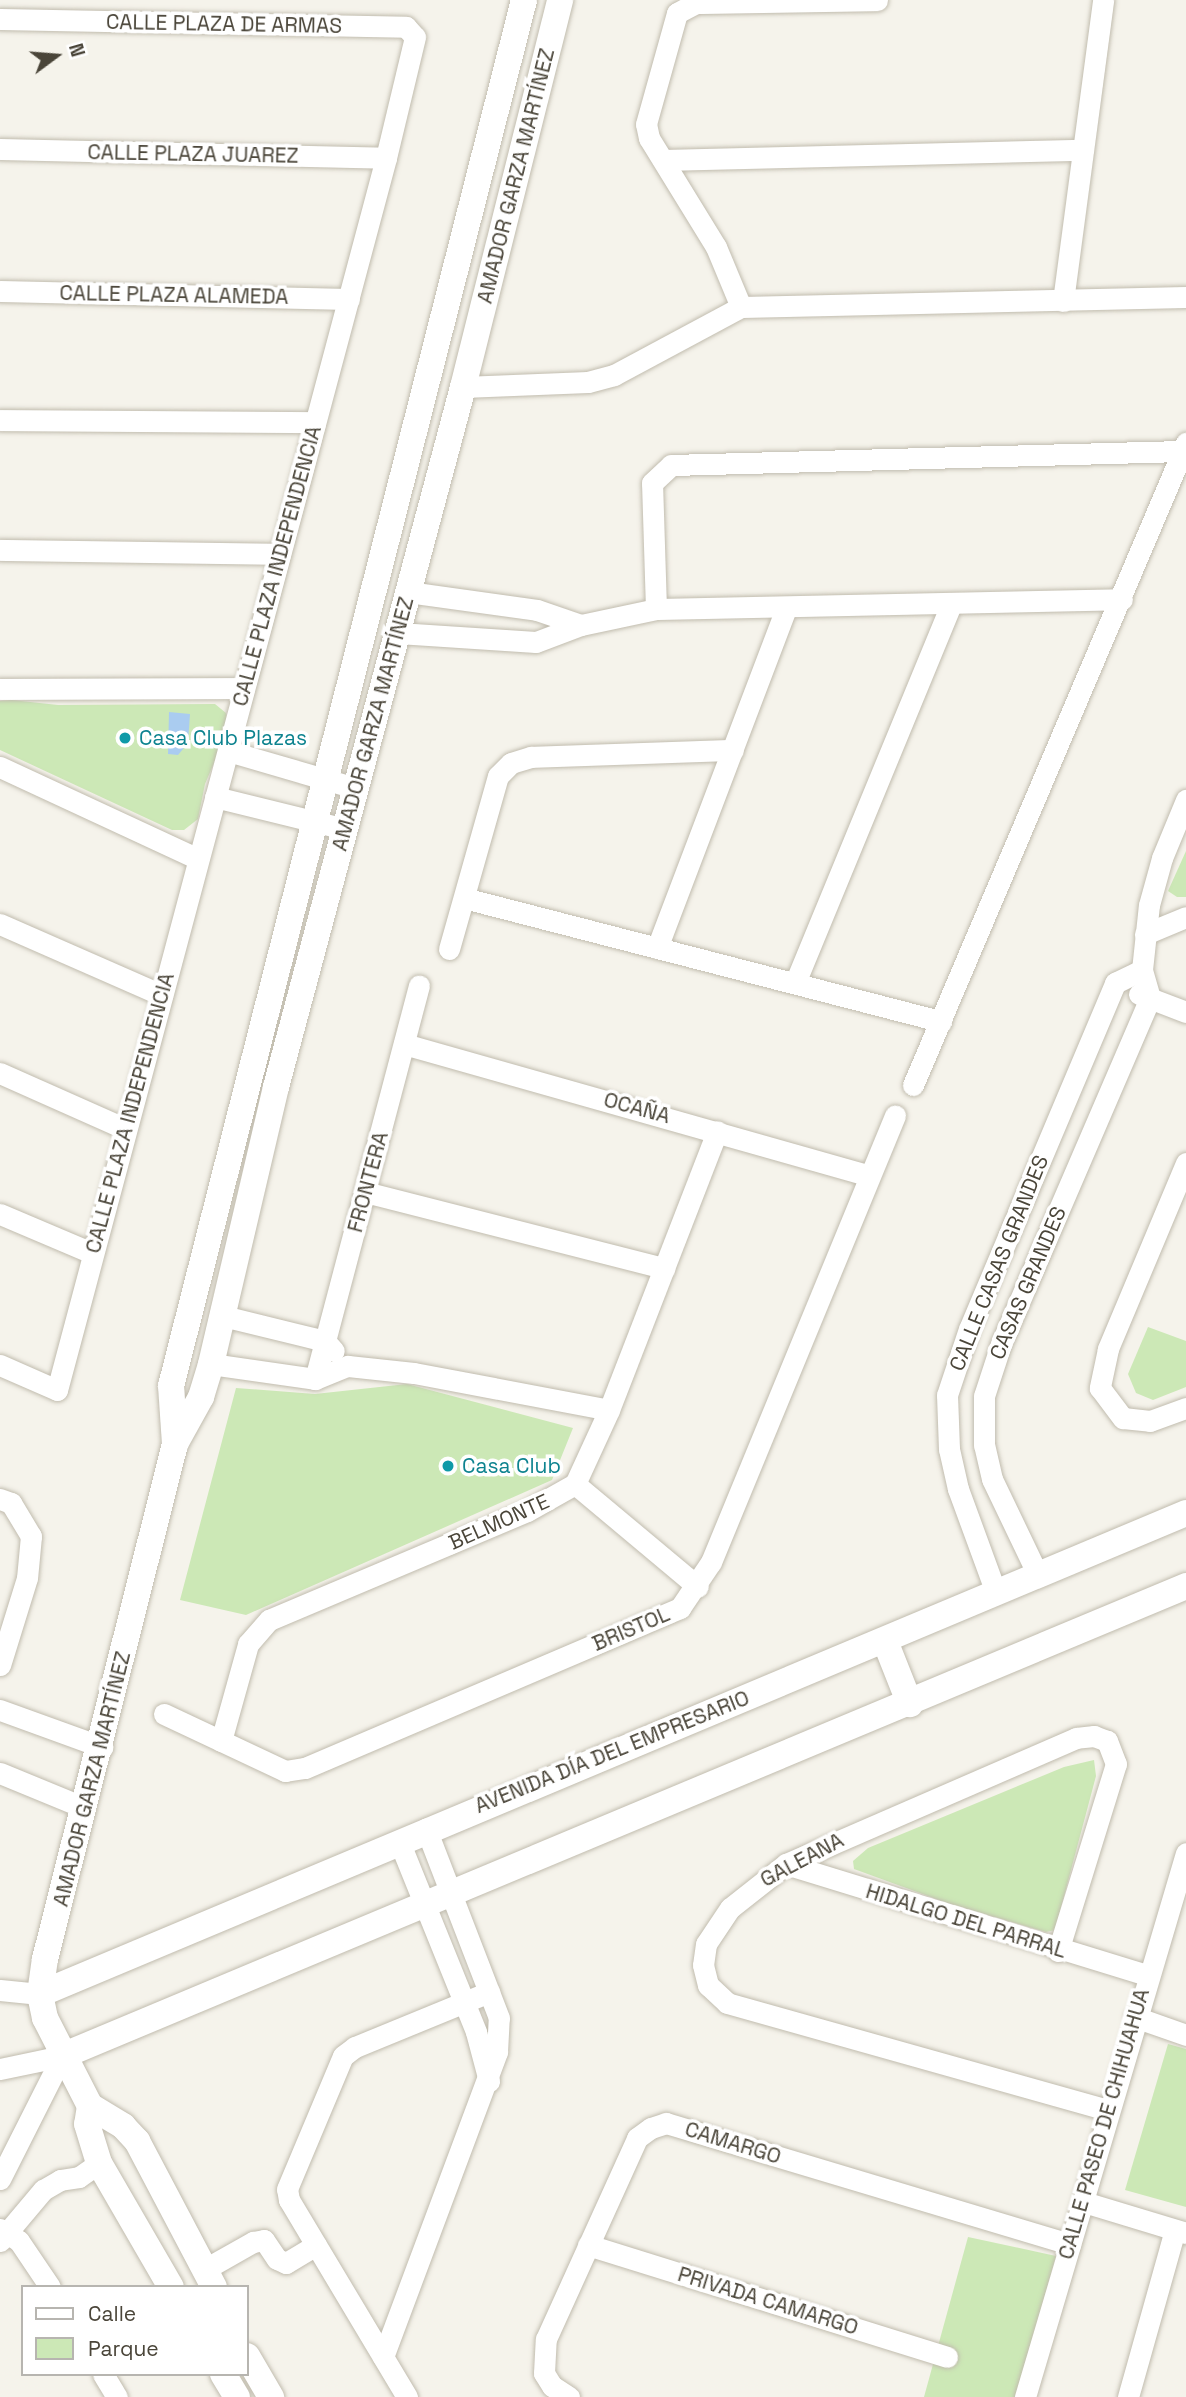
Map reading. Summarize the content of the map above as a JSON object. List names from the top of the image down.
{
  "streets": {
    "street": [
      "CALLE PLAZA DE ARMAS",
      "CALLE PLAZA JUAREZ",
      "AMADOR GARZA MARTÍNEZ",
      "CALLE PLAZA ALAMEDA",
      "CALLE PLAZA INDEPENDENCIA",
      "OCAÑA",
      "FRONTERA",
      "CALLE CASAS GRANDES",
      "CASAS GRANDES",
      "BELMONTE",
      "BRISTOL",
      "AVENIDA DÍA DEL EMPRESARIO",
      "GALEANA",
      "HIDALGO DEL PARRAL",
      "CALLE PASEO DE CHIHUAHUA",
      "CAMARGO",
      "PRIVADA CAMARGO"
    ]
  },
  "crossings": [
    ["CALLE PLAZA DE ARMAS", "CALLE PLAZA INDEPENDENCIA"],
    ["CALLE PLAZA JUAREZ", "CALLE PLAZA INDEPENDENCIA"],
    ["AMADOR GARZA MARTÍNEZ", "AVENIDA DÍA DEL EMPRESARIO"],
    ["CALLE PLAZA ALAMEDA", "CALLE PLAZA INDEPENDENCIA"],
    ["OCAÑA", "FRONTERA"],
    ["OCAÑA", "BELMONTE"],
    ["OCAÑA", "BRISTOL"],
    ["CALLE CASAS GRANDES", "AVENIDA DÍA DEL EMPRESARIO"],
    ["CASAS GRANDES", "AVENIDA DÍA DEL EMPRESARIO"],
    ["BELMONTE", "BRISTOL"],
    ["GALEANA", "HIDALGO DEL PARRAL"],
    ["GALEANA", "CALLE PASEO DE CHIHUAHUA"],
    ["HIDALGO DEL PARRAL", "CALLE PASEO DE CHIHUAHUA"],
    ["CALLE PASEO DE CHIHUAHUA", "CAMARGO"],
    ["CAMARGO", "PRIVADA CAMARGO"]
  ],
  "places": ["Casa Club Plazas", "Casa Club"],
  "legend": ["Calle", "Parque"],
  "north": "right"
}
